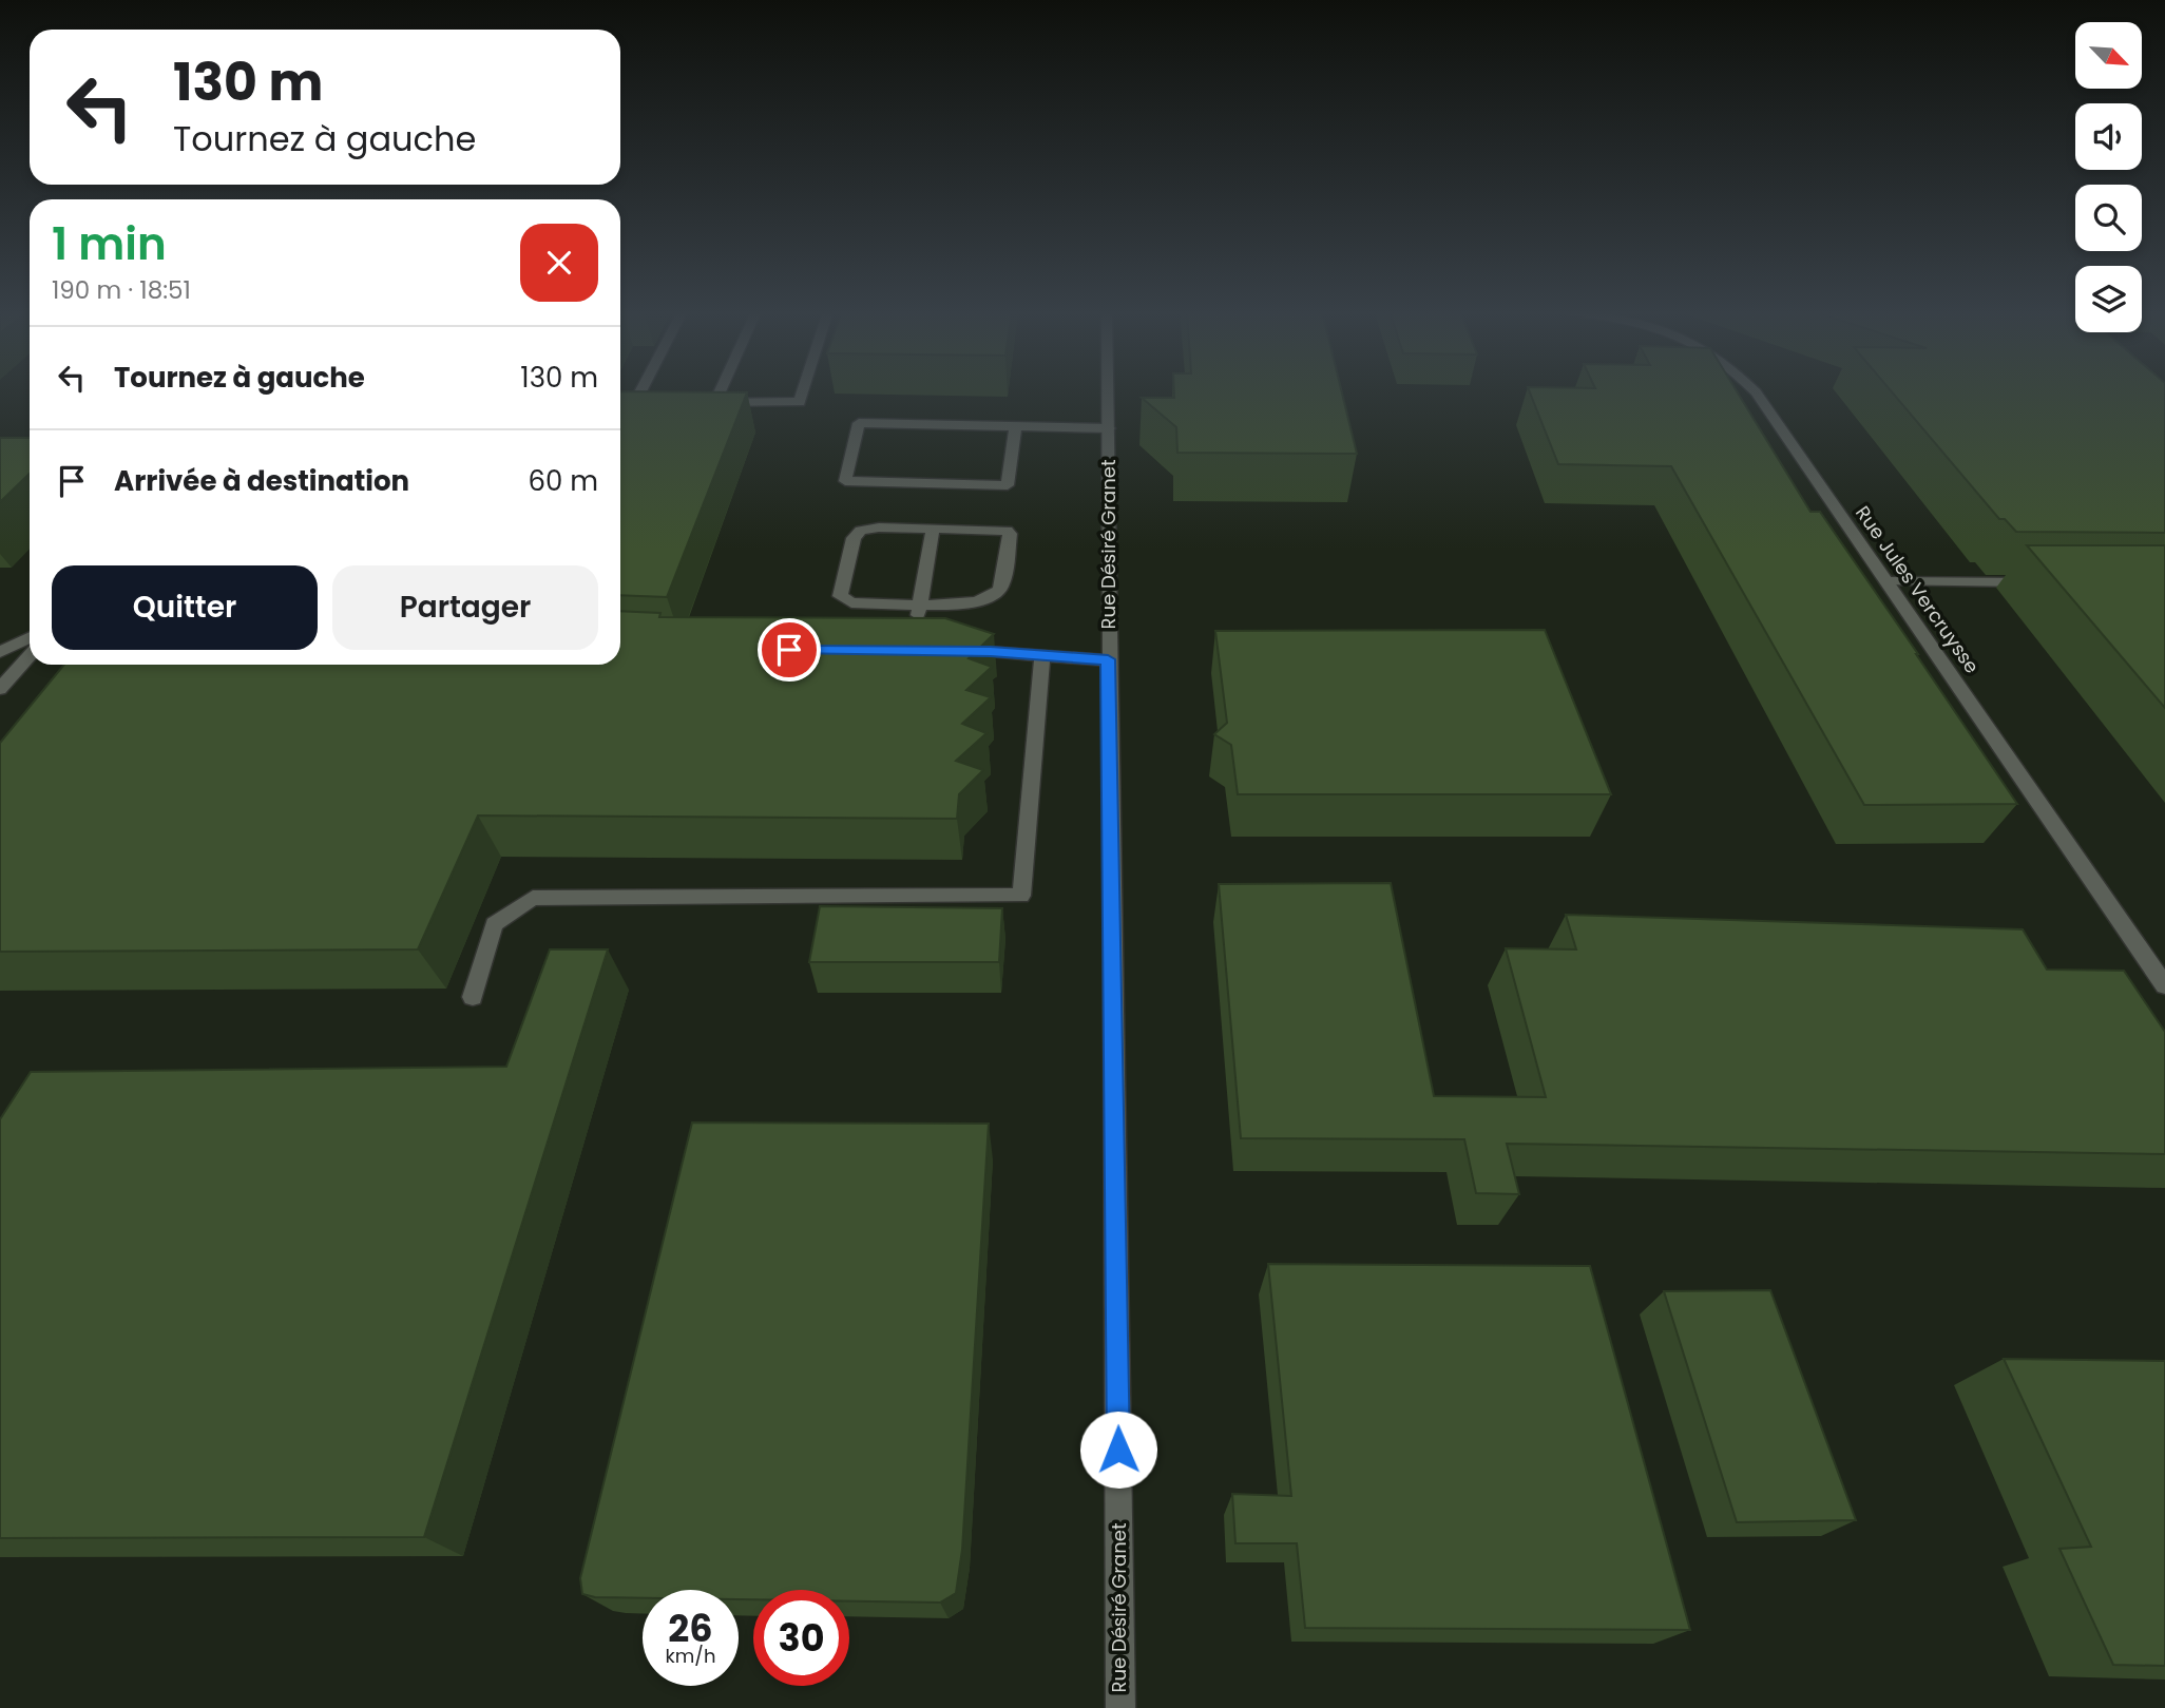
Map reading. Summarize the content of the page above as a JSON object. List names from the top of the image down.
{
  "streets": {
    "street": ["Rue Désiré Granet", "Rue Jules Vercruysse"]
  },
  "north": "bottom right",
  "page": {
    "turn": ["130 m", "Tournez à gauche"],
    "heading": ["1 min", "190 m · 18:51"],
    "list": [
      {
        "name": "Tournez à gauche",
        "value": "130 m"
      },
      {
        "name": "Arrivée à destination",
        "value": "60 m"
      }
    ],
    "buttons": ["Quitter", "Partager"],
    "speed": "26 km/h",
    "limit": "30"
  }
}
